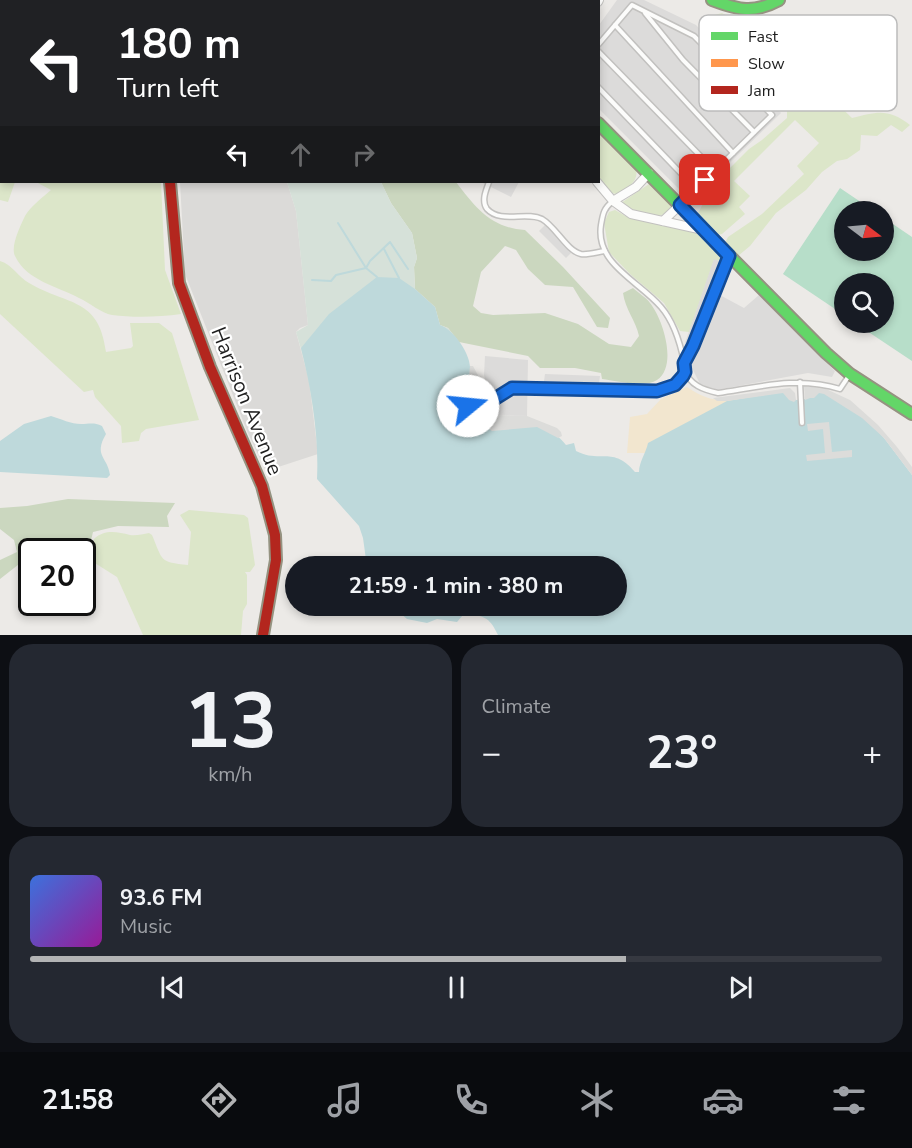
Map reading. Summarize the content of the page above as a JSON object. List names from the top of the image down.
{
  "streets": {
    "street": ["Harrison Avenue"]
  },
  "legend": ["Fast", "Slow", "Jam"],
  "north": "right",
  "page": {
    "turn": ["180 m", "Turn left"],
    "limit": "20",
    "trip": "21:59 · 1 min · 380 m",
    "tile": [
      ["13", "km/h"],
      "Climate"
    ],
    "heat": ["−", "23°", "+"],
    "song": ["93.6 FM", "Music"],
    "tabs": "21:58"
  }
}
